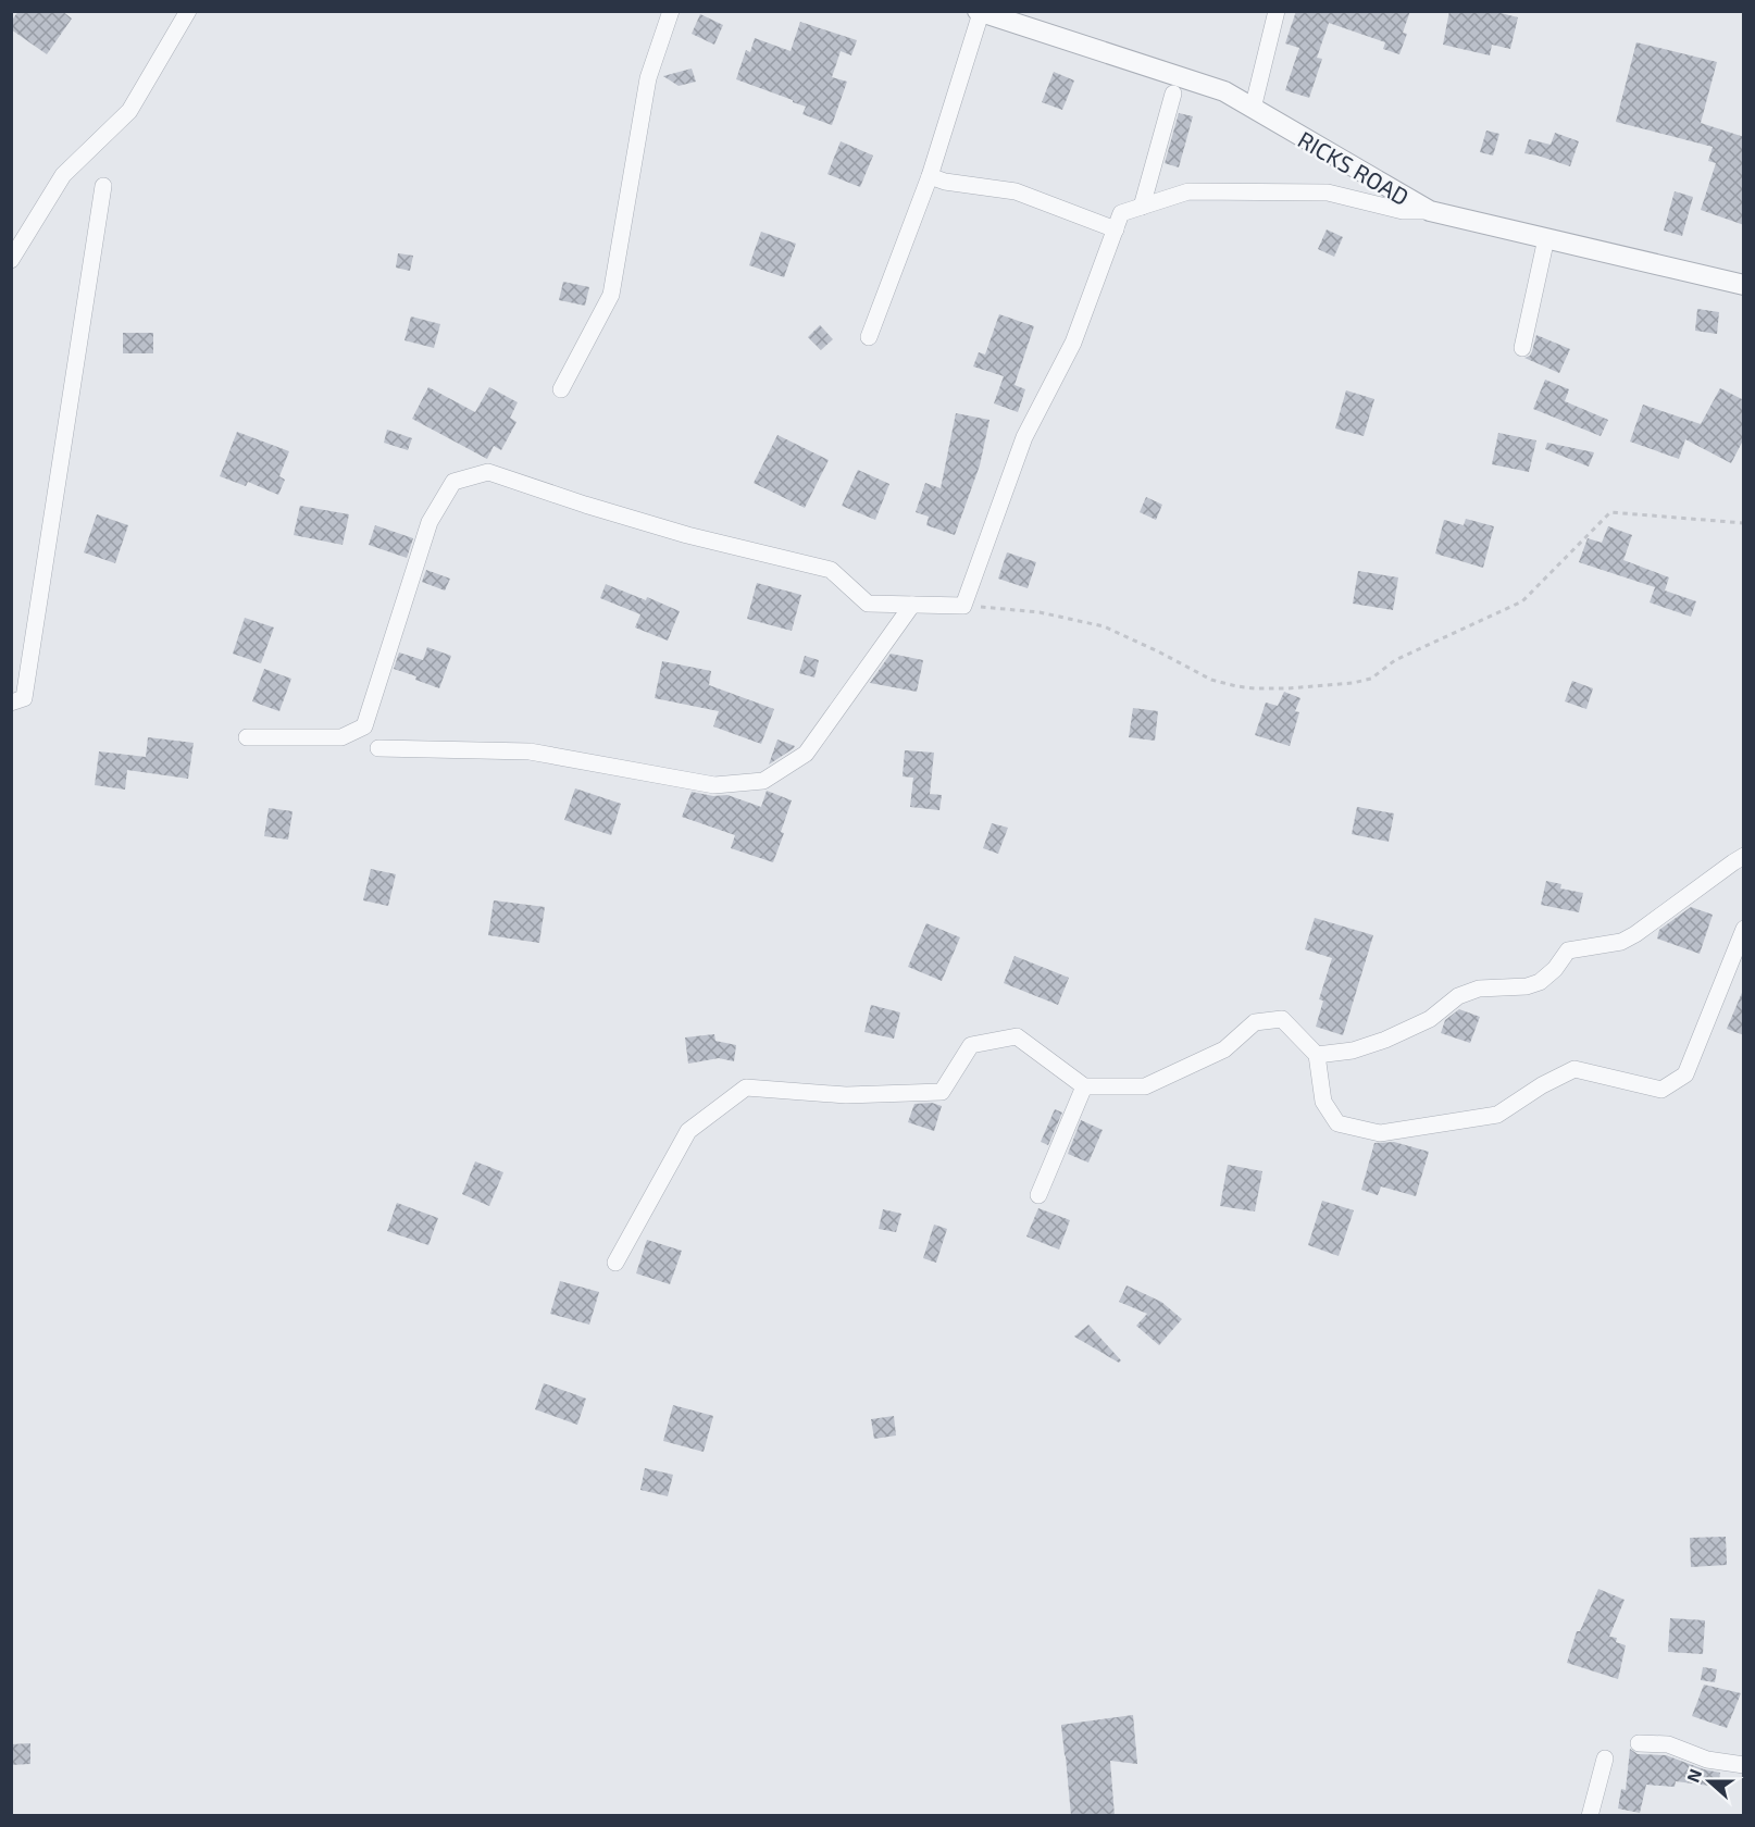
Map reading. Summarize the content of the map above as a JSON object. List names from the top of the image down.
{
  "streets": {
    "street": ["RICKS ROAD"]
  },
  "north": "left"
}
